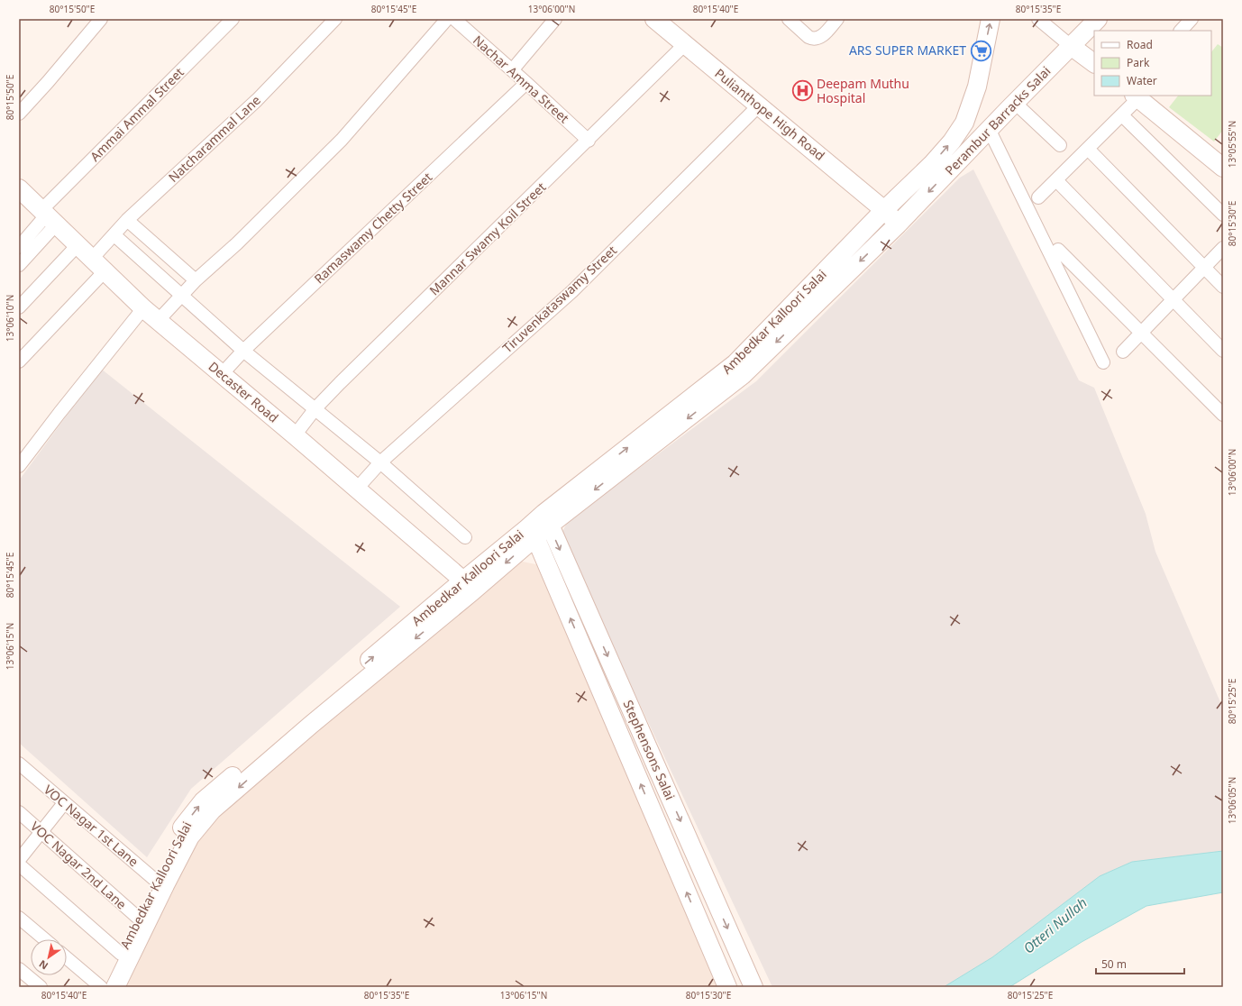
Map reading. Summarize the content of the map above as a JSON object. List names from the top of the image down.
{
  "streets": {
    "main road": [
      "Pulianthope High Road",
      "Perambur Barracks Salai",
      "Ambedkar Kalloori Salai",
      "Decaster Road",
      "Stephensons Salai"
    ],
    "street": [
      "Nachar Amma Street",
      "Ammai Ammal Street",
      "Natcharammal Lane",
      "Ramaswamy Chetty Street",
      "Mannar Swamy Koil Street",
      "Tiruvenkataswamy Street",
      "VOC Nagar 1st Lane",
      "VOC Nagar 2nd Lane"
    ]
  },
  "crossings": [
    ["Nachar Amma Street", "Ramaswamy Chetty Street"],
    ["Nachar Amma Street", "Mannar Swamy Koil Street"],
    ["Ammai Ammal Street", "Decaster Road"],
    ["Pulianthope High Road", "Perambur Barracks Salai"],
    ["Pulianthope High Road", "Mannar Swamy Koil Street"],
    ["Pulianthope High Road", "Tiruvenkataswamy Street"],
    ["Pulianthope High Road", "Ambedkar Kalloori Salai"],
    ["Perambur Barracks Salai", "Ambedkar Kalloori Salai"],
    ["Natcharammal Lane", "Decaster Road"],
    ["Ramaswamy Chetty Street", "Decaster Road"],
    ["Mannar Swamy Koil Street", "Decaster Road"],
    ["Tiruvenkataswamy Street", "Decaster Road"],
    ["Ambedkar Kalloori Salai", "Decaster Road"],
    ["Ambedkar Kalloori Salai", "Stephensons Salai"],
    ["Ambedkar Kalloori Salai", "VOC Nagar 1st Lane"],
    ["Ambedkar Kalloori Salai", "VOC Nagar 2nd Lane"]
  ],
  "one_way": ["Perambur Barracks Salai"],
  "water": ["Otteri Nullah"],
  "places": {
    "supermarket": ["ARS SUPER MARKET"],
    "hospital": ["Deepam Muthu Hospital"]
  },
  "legend": ["Road", "Park", "Water"],
  "scale_bar": "50 m",
  "north": "bottom left",
  "coordinates": [
    "80°15'50\"E",
    "80°15'45\"E",
    "13°06'00\"N",
    "80°15'40\"E",
    "80°15'35\"E",
    "13°05'55\"N",
    "80°15'30\"E",
    "13°06'10\"N",
    "13°06'15\"N",
    "80°15'25\"E",
    "13°06'05\"N"
  ]
}
